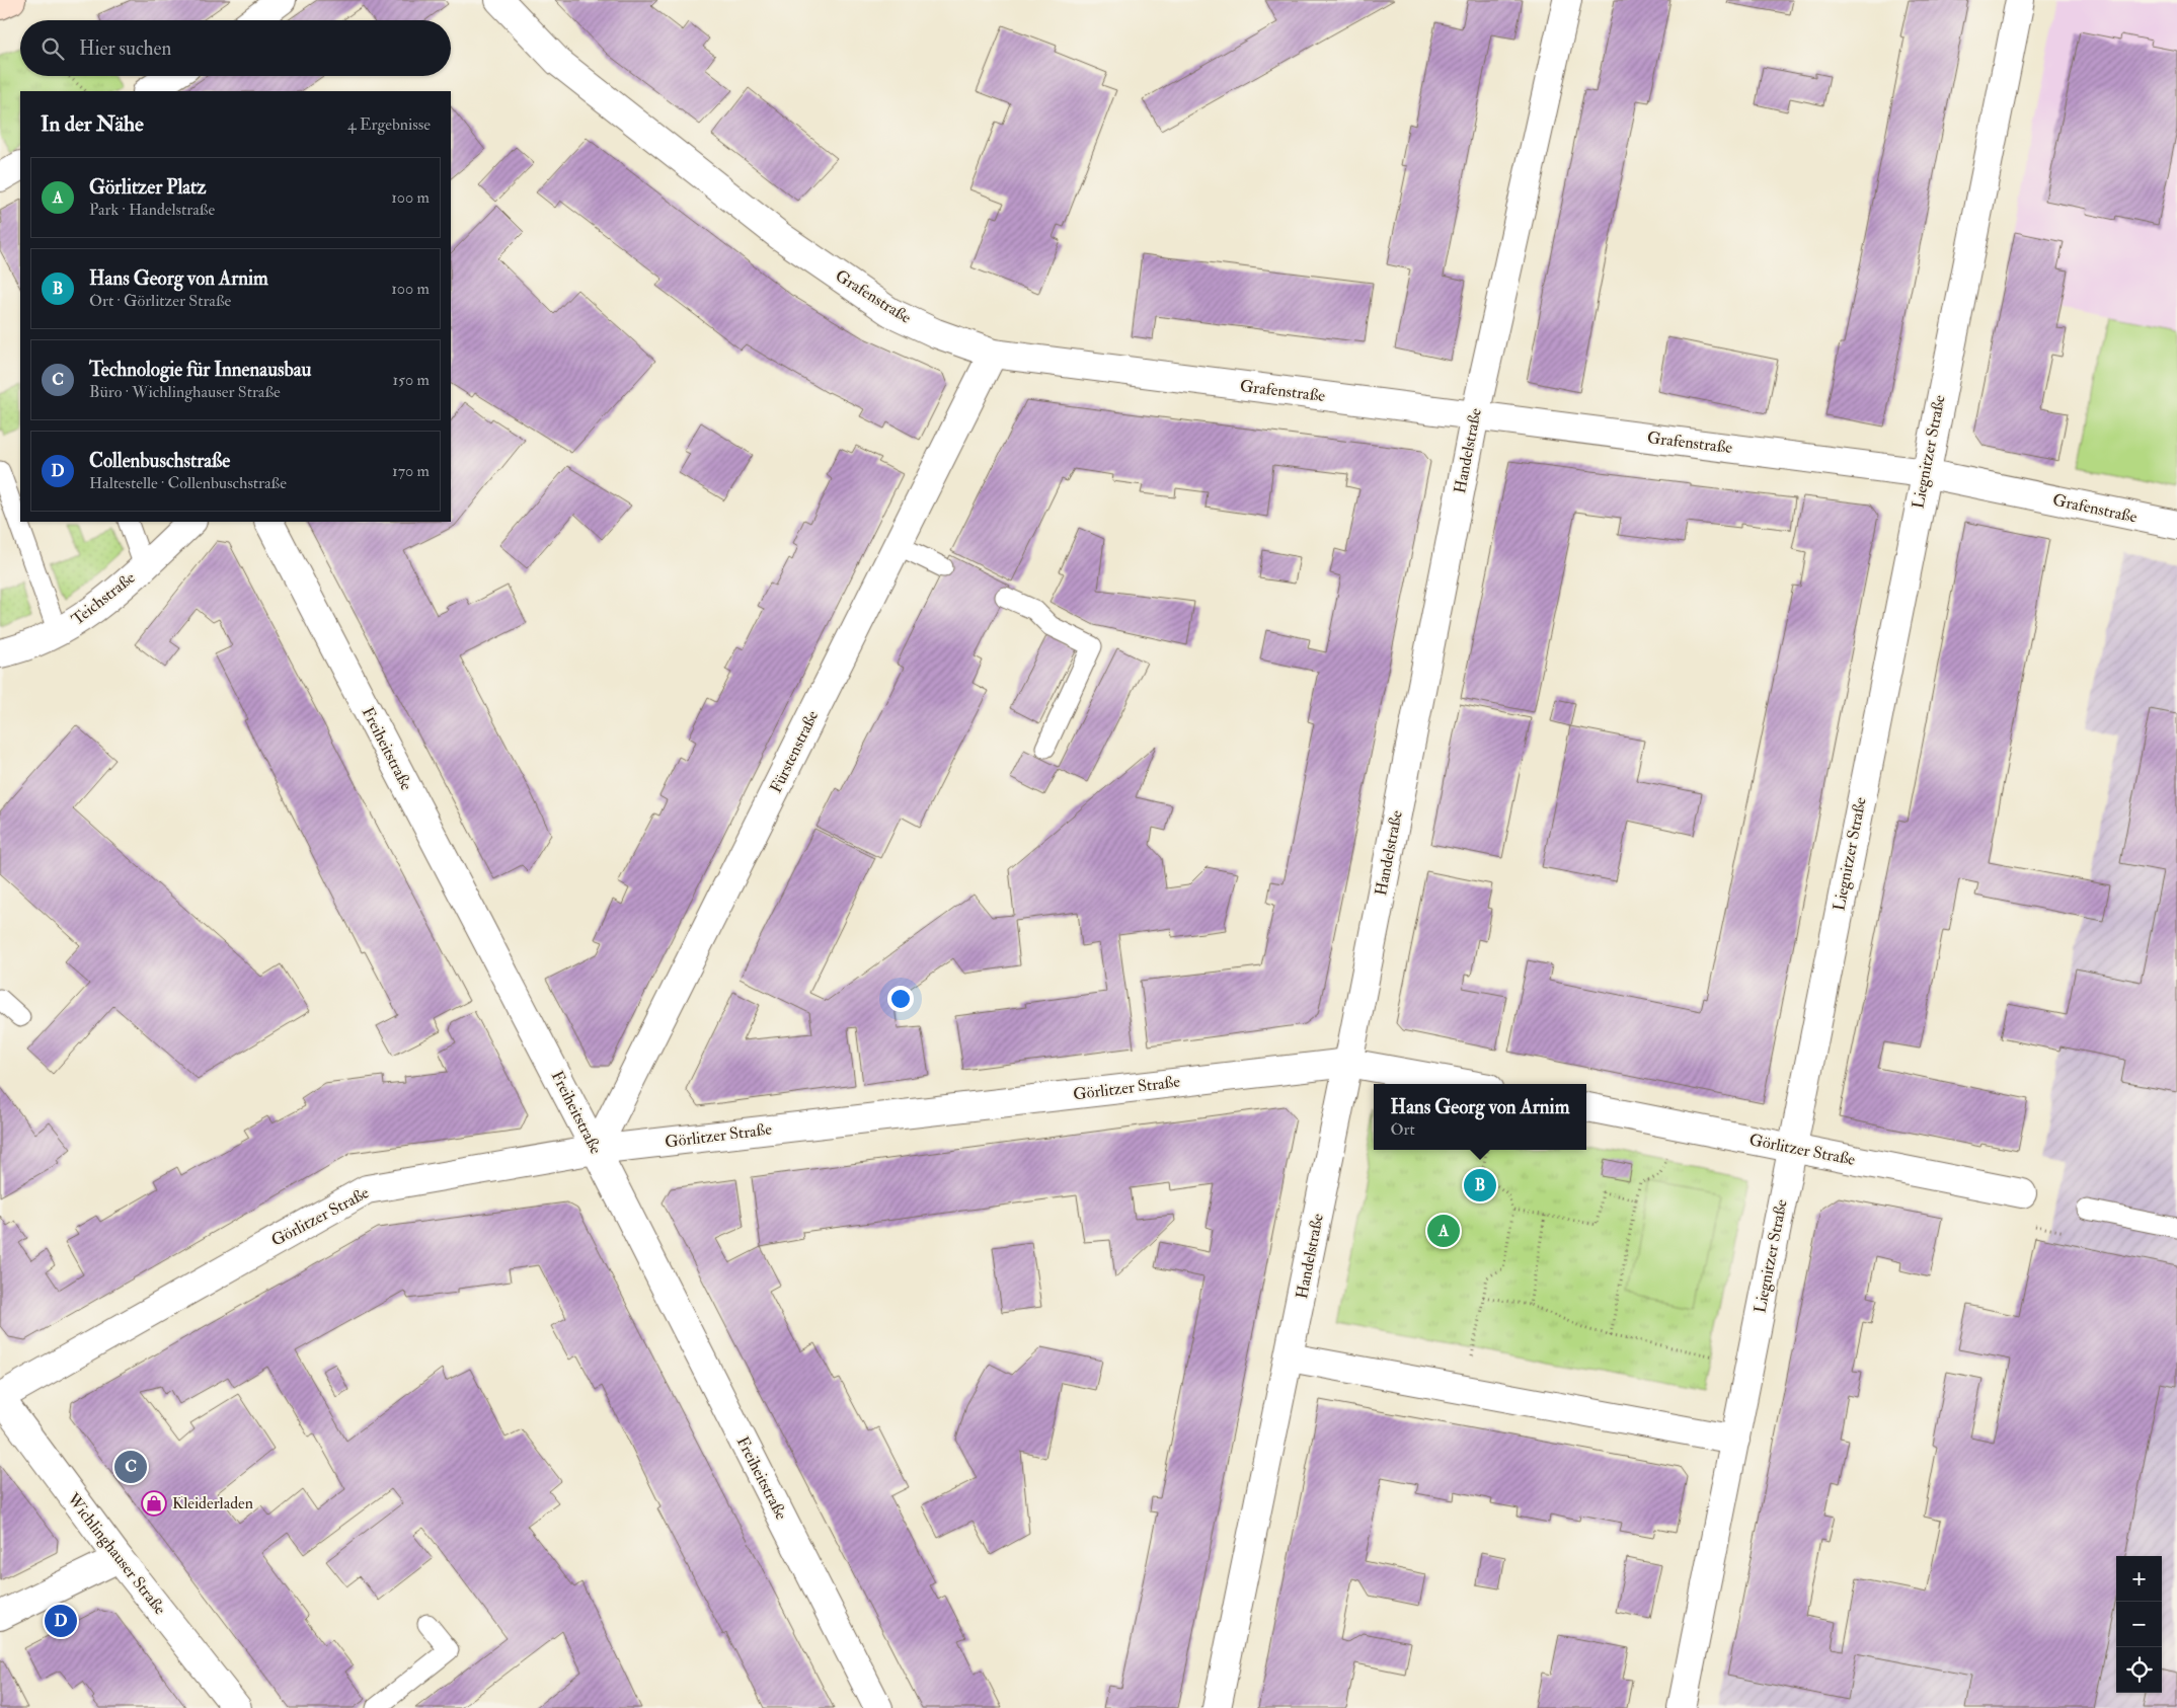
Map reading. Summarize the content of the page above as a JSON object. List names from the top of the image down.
{
  "streets": {
    "street": [
      "Grafenstraße",
      "Handelstraße",
      "Liegnitzer Straße",
      "Teichstraße",
      "Freiheitstraße",
      "Fürstenstraße",
      "Görlitzer Straße",
      "Wichlinghauser Straße"
    ]
  },
  "crossings": [
    ["Grafenstraße", "Handelstraße"],
    ["Grafenstraße", "Liegnitzer Straße"],
    ["Grafenstraße", "Fürstenstraße"],
    ["Handelstraße", "Görlitzer Straße"],
    ["Liegnitzer Straße", "Görlitzer Straße"],
    ["Freiheitstraße", "Fürstenstraße"],
    ["Freiheitstraße", "Görlitzer Straße"],
    ["Fürstenstraße", "Görlitzer Straße"],
    ["Görlitzer Straße", "Wichlinghauser Straße"]
  ],
  "places": {
    "shop": ["Kleiderladen"]
  },
  "page": {
    "search": "Hier suchen",
    "heading": ["In der Nähe", "4 Ergebnisse"],
    "list": [
      {
        "mark": "A",
        "name": "Görlitzer Platz",
        "note": "Park · Handelstraße",
        "value": "100 m"
      },
      {
        "mark": "B",
        "name": "Hans Georg von Arnim",
        "note": "Ort · Görlitzer Straße",
        "value": "100 m"
      },
      {
        "mark": "C",
        "name": "Technologie für Innenausbau",
        "note": "Büro · Wichlinghauser Straße",
        "value": "150 m"
      },
      {
        "mark": "D",
        "name": "Collenbuschstraße",
        "note": "Haltestelle · Collenbuschstraße",
        "value": "170 m"
      }
    ],
    "popup": ["Hans Georg von Arnim", "Ort"],
    "pins": [
      "B",
      "A",
      "C",
      "D"
    ],
    "map_buttons": ["+", "−"]
  }
}
